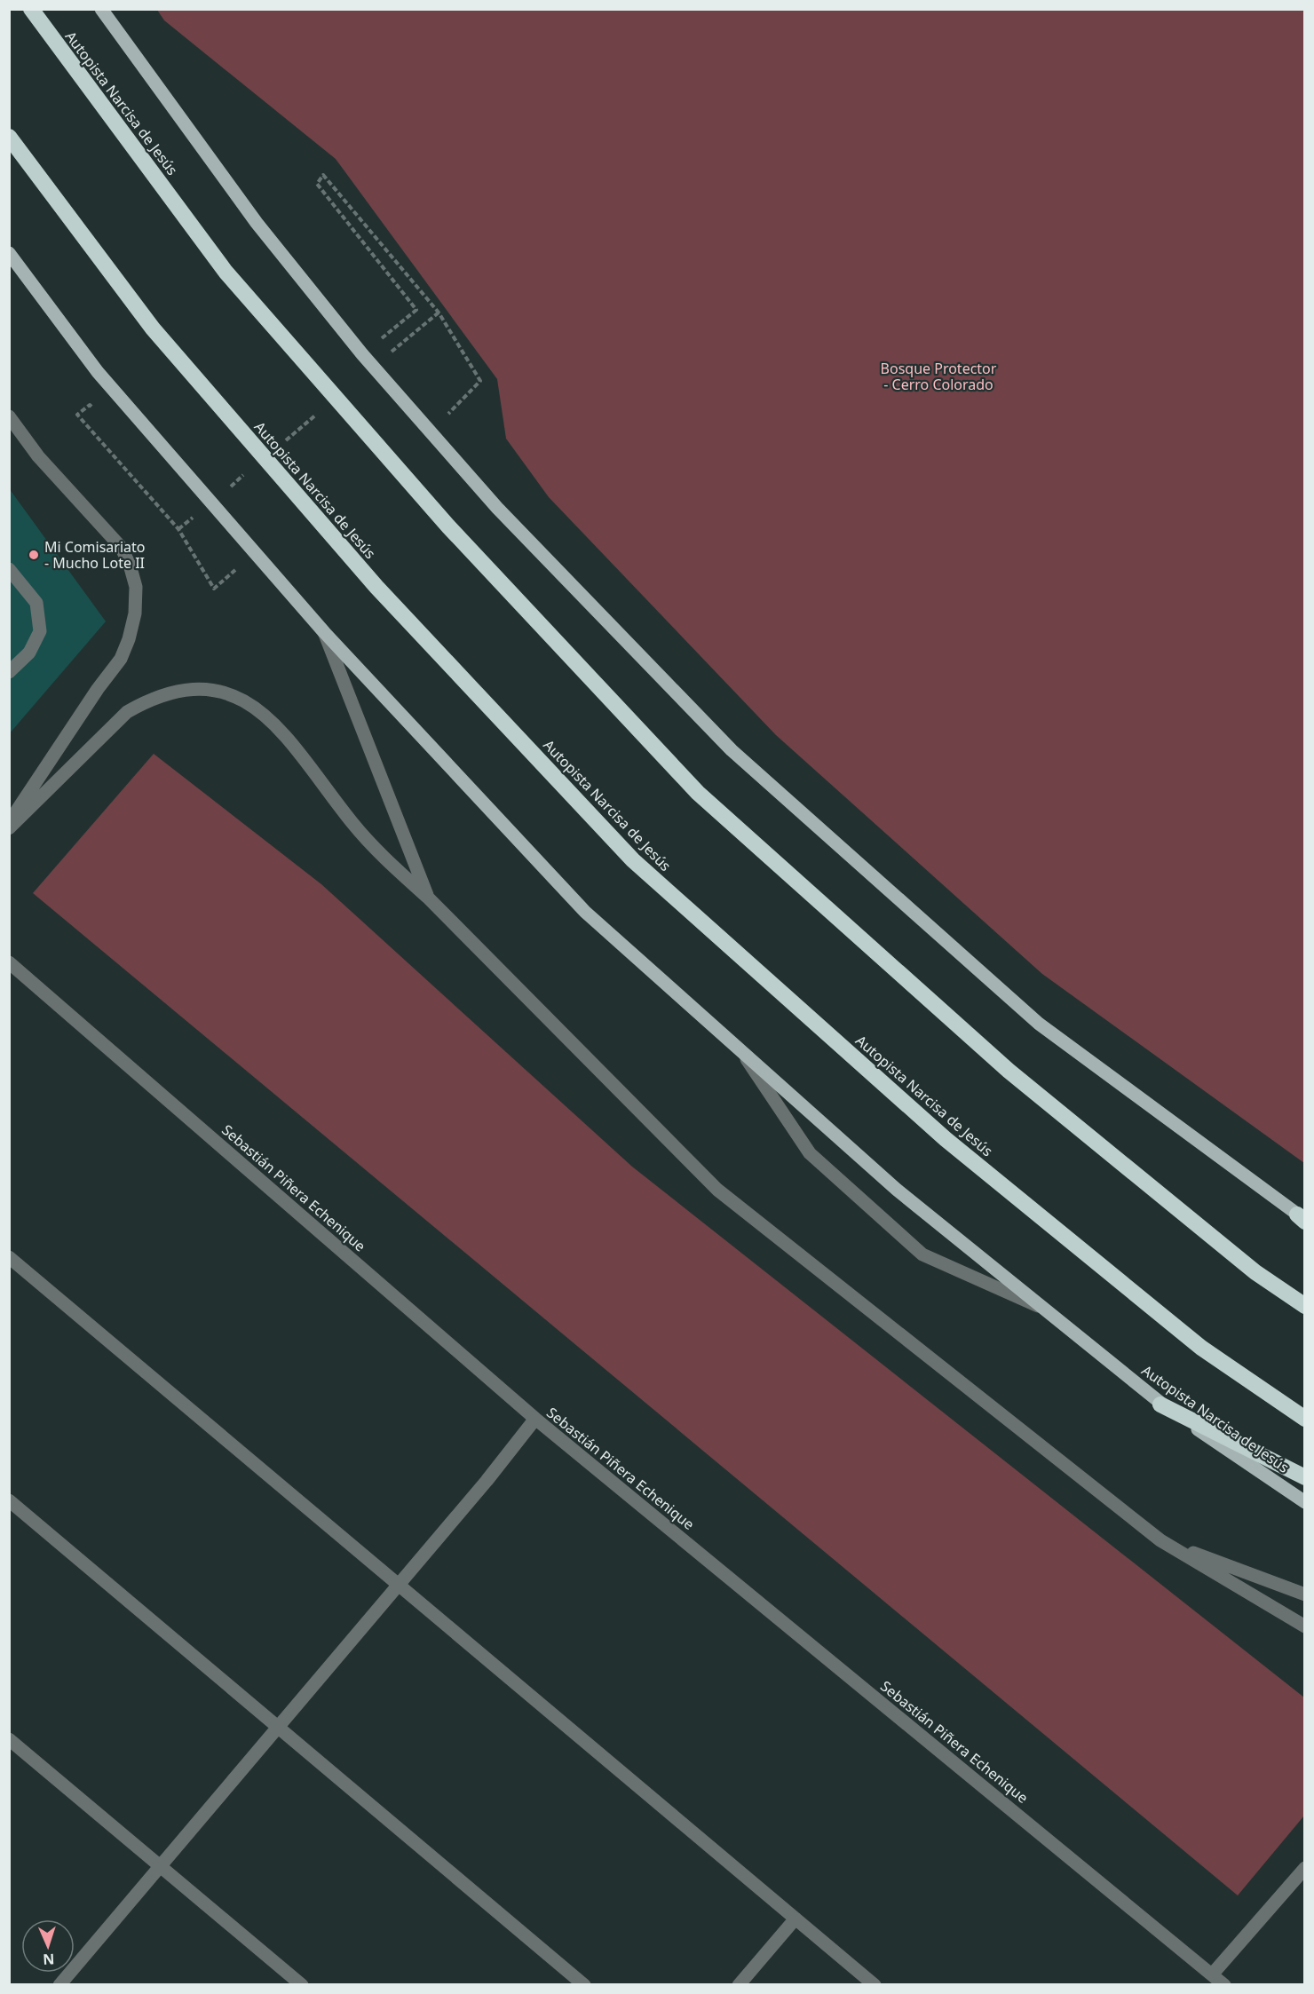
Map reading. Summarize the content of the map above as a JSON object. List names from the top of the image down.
{
  "streets": {
    "highway": ["Autopista Narcisa de Jesús"],
    "street": ["Sebastián Piñera Echenique"]
  },
  "parks": ["Bosque Protector - Cerro Colorado"],
  "places": ["Mi Comisariato - Mucho Lote II"],
  "north": "bottom"
}
